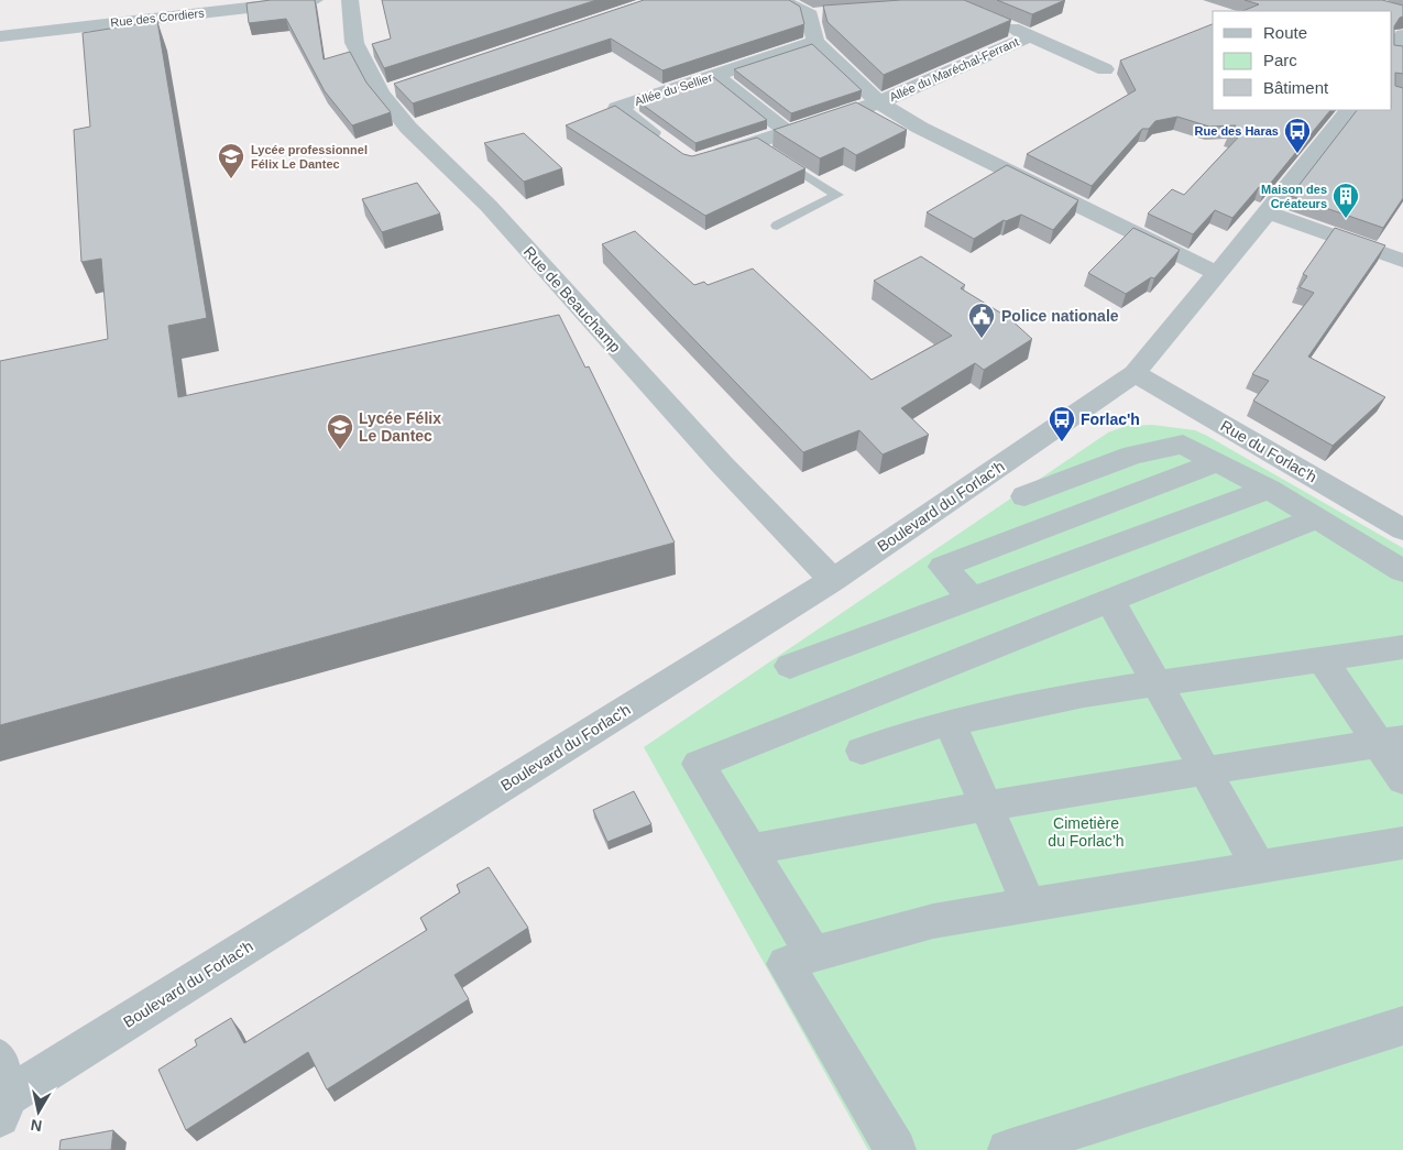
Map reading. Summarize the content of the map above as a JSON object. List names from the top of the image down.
{
  "streets": {
    "street": [
      "Rue des Cordiers",
      "Allée du Maréchal-Ferrant",
      "Allée du Sellier",
      "Rue de Beauchamp",
      "Rue du Forlac'h",
      "Boulevard du Forlac'h"
    ]
  },
  "crossings": [
    ["Rue de Beauchamp", "Boulevard du Forlac'h"],
    ["Rue du Forlac'h", "Boulevard du Forlac'h"]
  ],
  "parks": ["Cimetière du Forlac’h"],
  "places": {
    "bus stop": ["Rue des Haras", "Forlac'h"],
    "school or university": ["Lycée professionnel Félix Le Dantec", "Lycée Félix Le Dantec"],
    "building": ["Maison des Créateurs"],
    "public building": ["Police nationale"]
  },
  "legend": ["Route", "Parc", "Bâtiment"],
  "north": "bottom"
}
